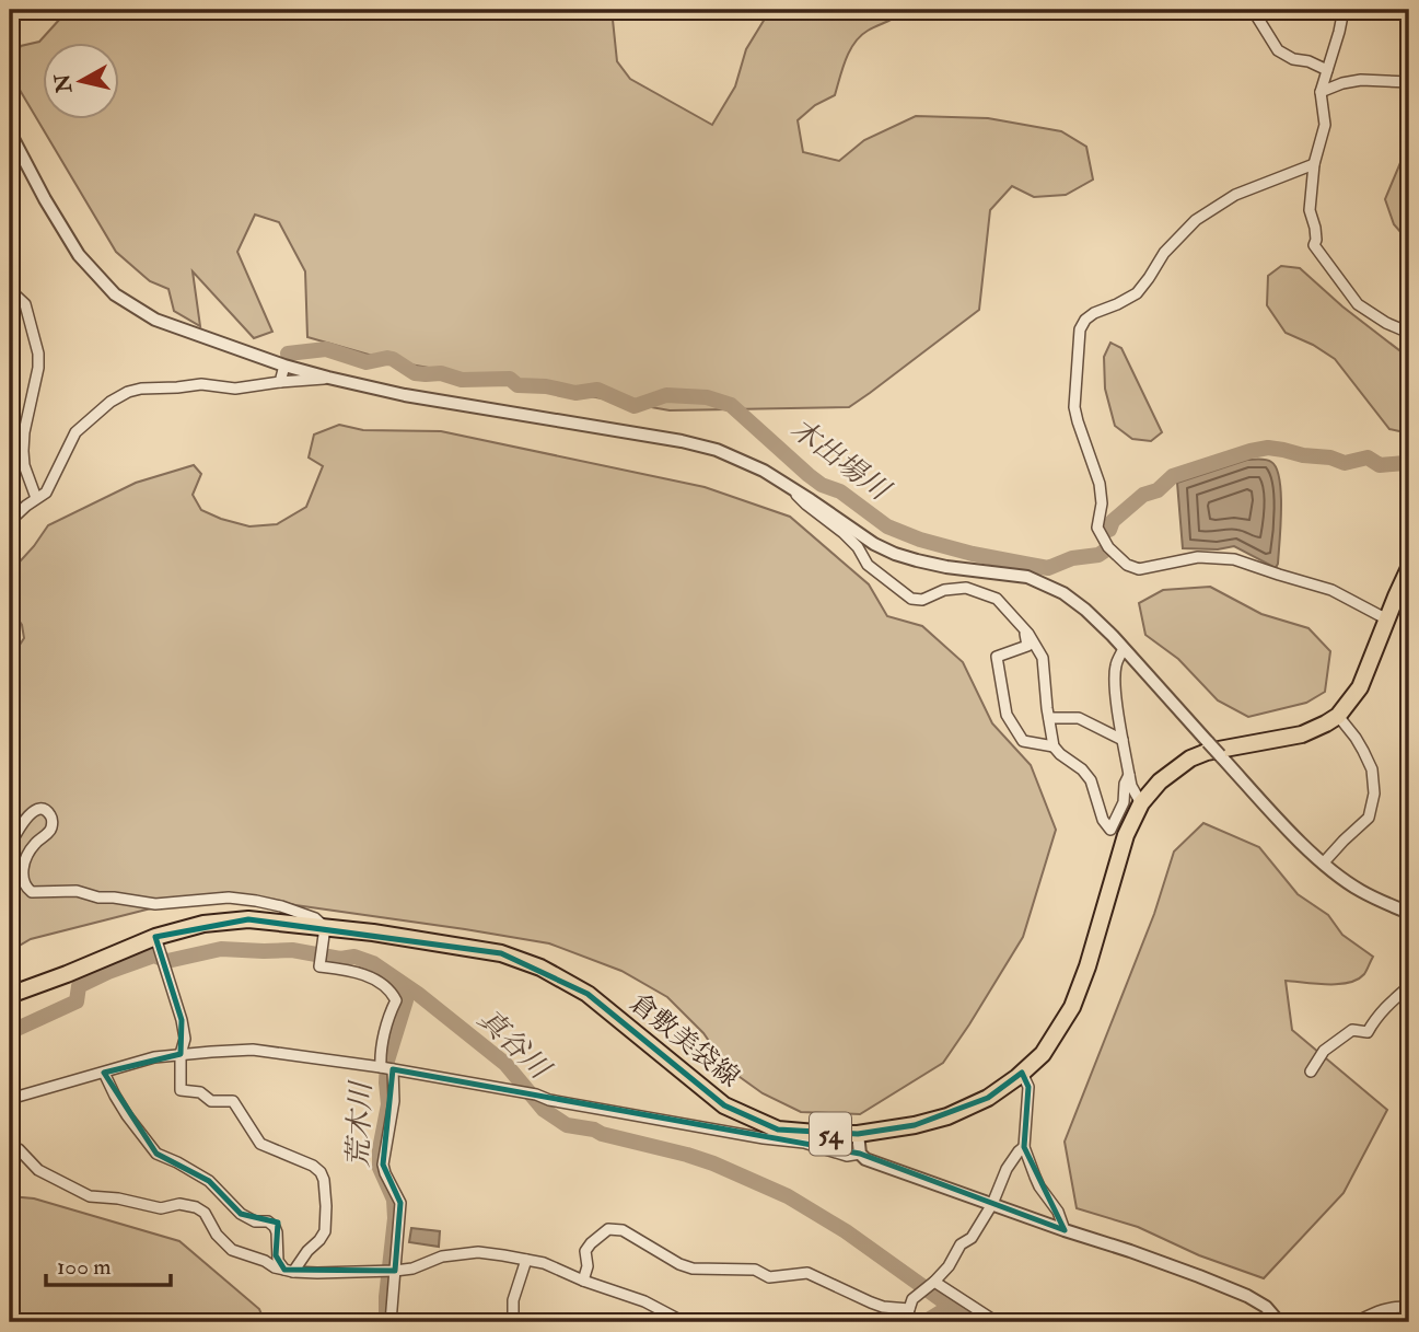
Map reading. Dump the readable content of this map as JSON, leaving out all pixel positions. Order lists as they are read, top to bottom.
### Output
{
  "streets": {
    "main road": ["倉敷美袋線", "54"]
  },
  "water": ["木出場川", "真谷川", "荒木川"],
  "scale_bar": "100 m",
  "north": "left"
}
